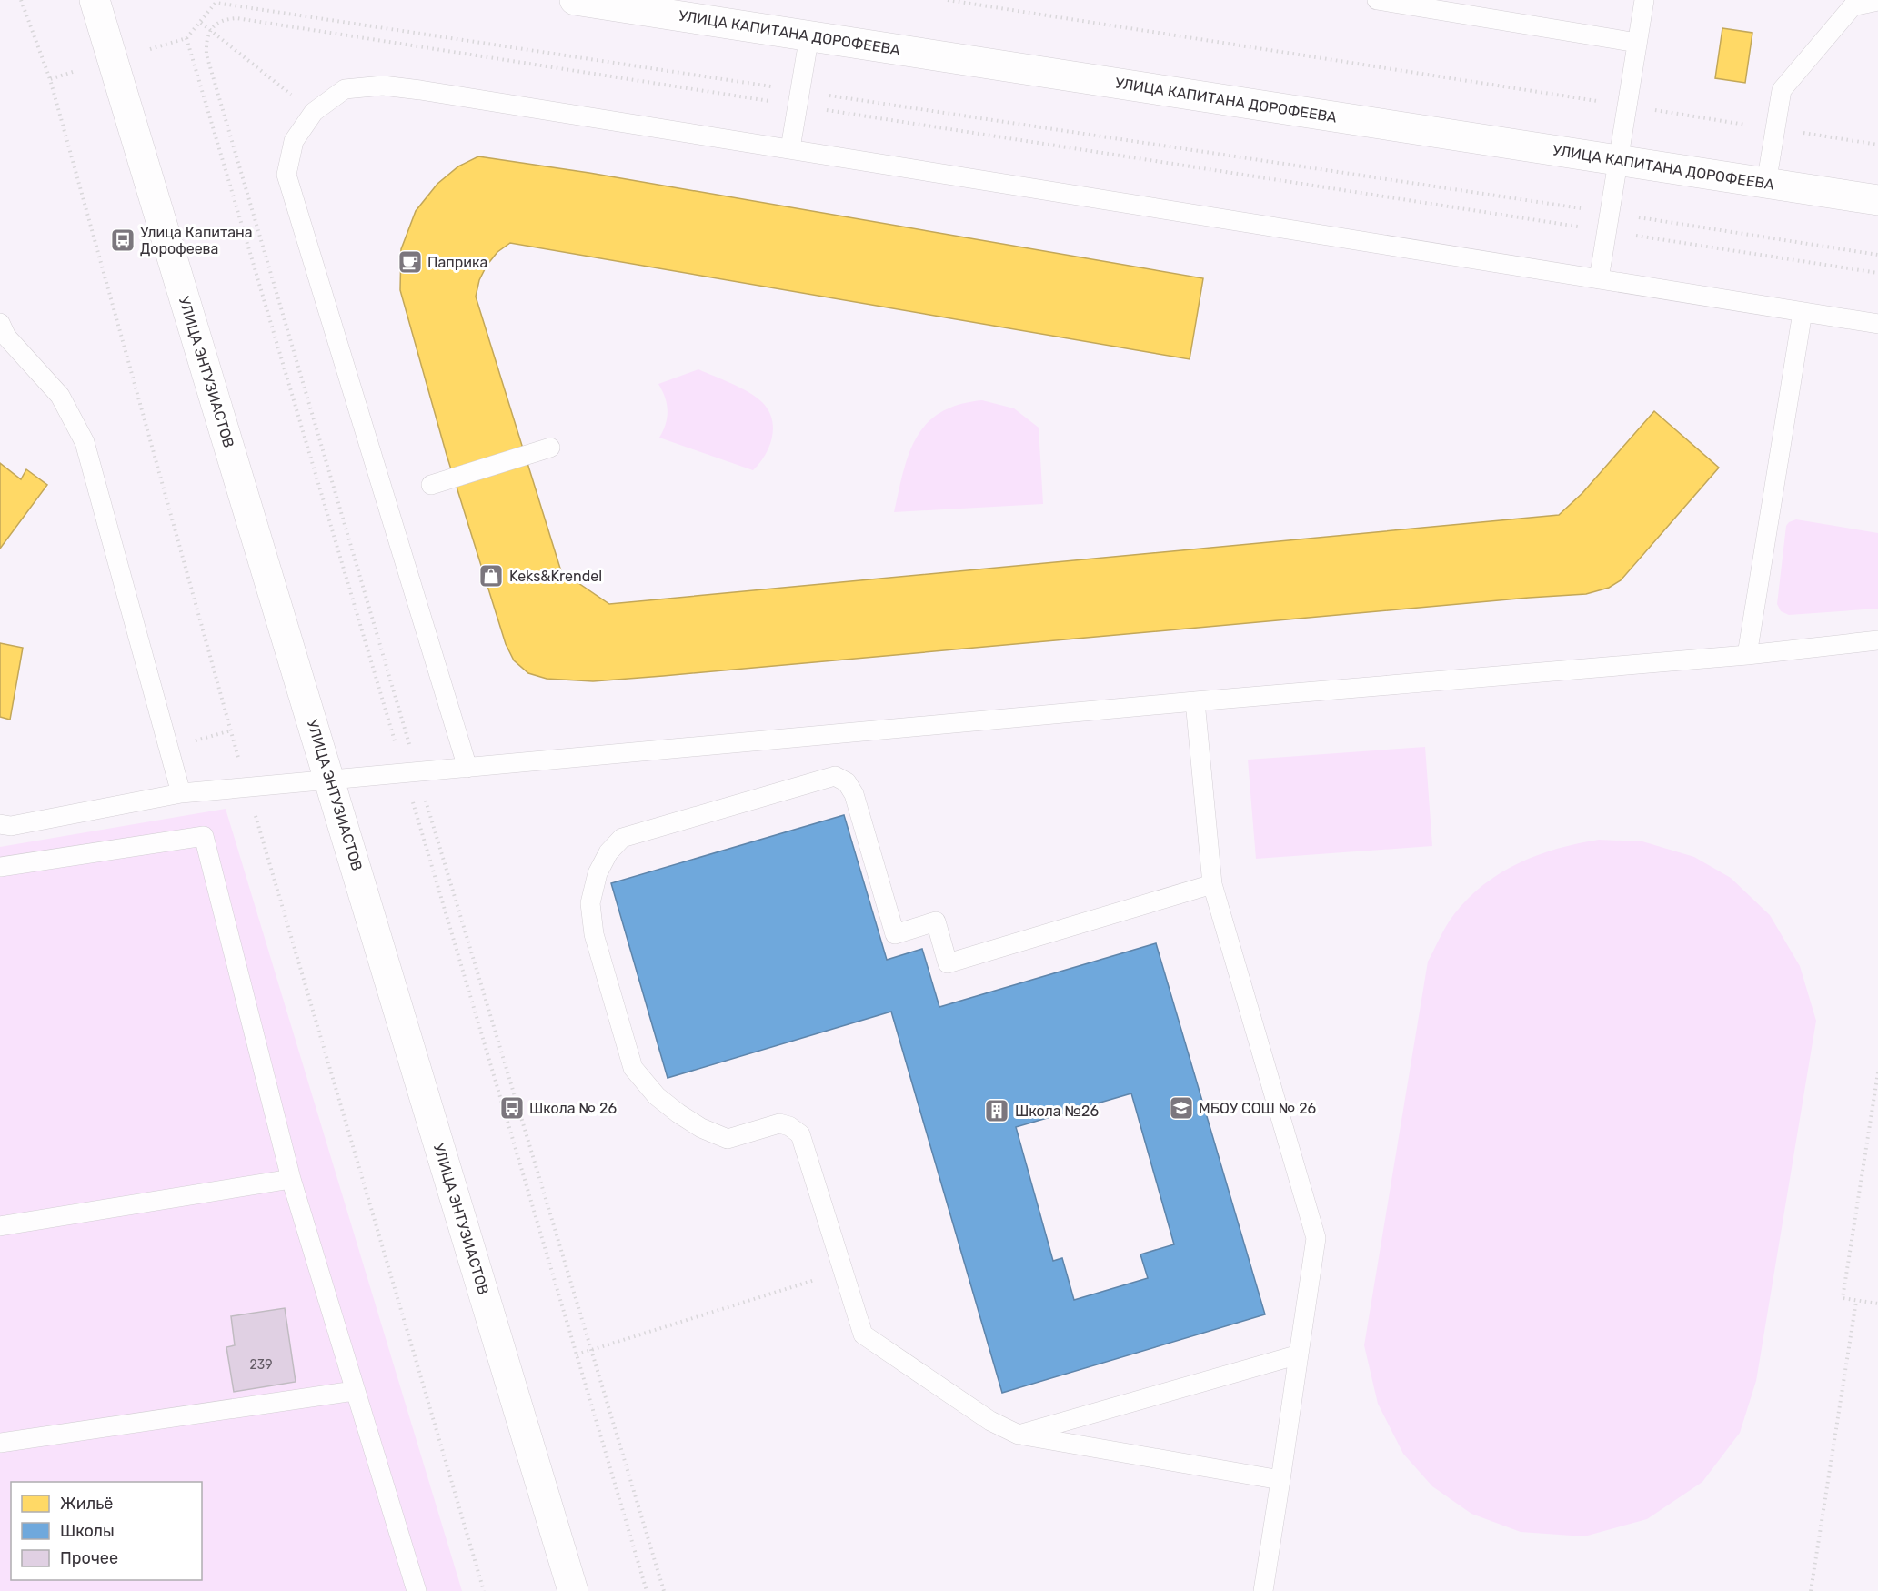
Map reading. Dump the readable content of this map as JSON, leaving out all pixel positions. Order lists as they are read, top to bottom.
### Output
{
  "streets": {
    "street": ["УЛИЦА КАПИТАНА ДОРОФЕЕВА", "УЛИЦА ЭНТУЗИАСТОВ"]
  },
  "places": {
    "bus stop": ["Улица Капитана Дорофеева", "Школа № 26"],
    "cafe": ["Паприка"],
    "shop": ["Keks&Krendel"],
    "school or university": ["МБОУ СОШ № 26"],
    "building": ["Школа №26"]
  },
  "house_numbers": ["239"],
  "legend": ["Жильё", "Школы", "Прочее"]
}
